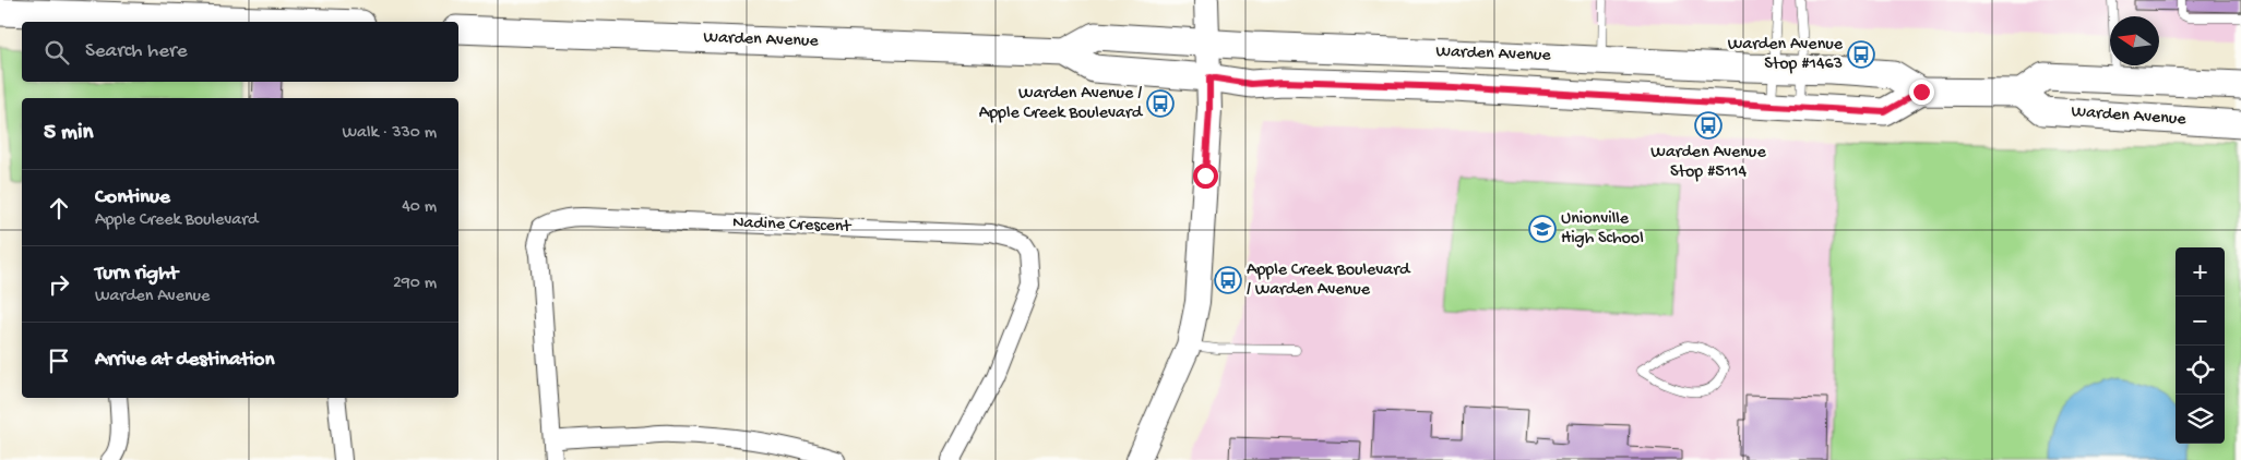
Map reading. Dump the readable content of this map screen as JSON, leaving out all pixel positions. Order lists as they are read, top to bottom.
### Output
{
  "streets": {
    "main road": ["Warden Avenue"],
    "street": ["Nadine Crescent"]
  },
  "places": {
    "bus stop": [
      "Warden Avenue Stop #1463",
      "Warden Avenue / Apple Creek Boulevard",
      "Warden Avenue Stop #5114",
      "Apple Creek Boulevard / Warden Avenue"
    ],
    "school or university": ["Unionville High School"]
  },
  "north": "left",
  "page": {
    "search": "Search here",
    "heading": ["5 min", "Walk · 330 m"],
    "list": [
      ["Continue", "Apple Creek Boulevard", "40 m"],
      ["Turn right", "Warden Avenue", "290 m"],
      "Arrive at destination"
    ],
    "map_buttons": ["+", "−"]
  }
}
